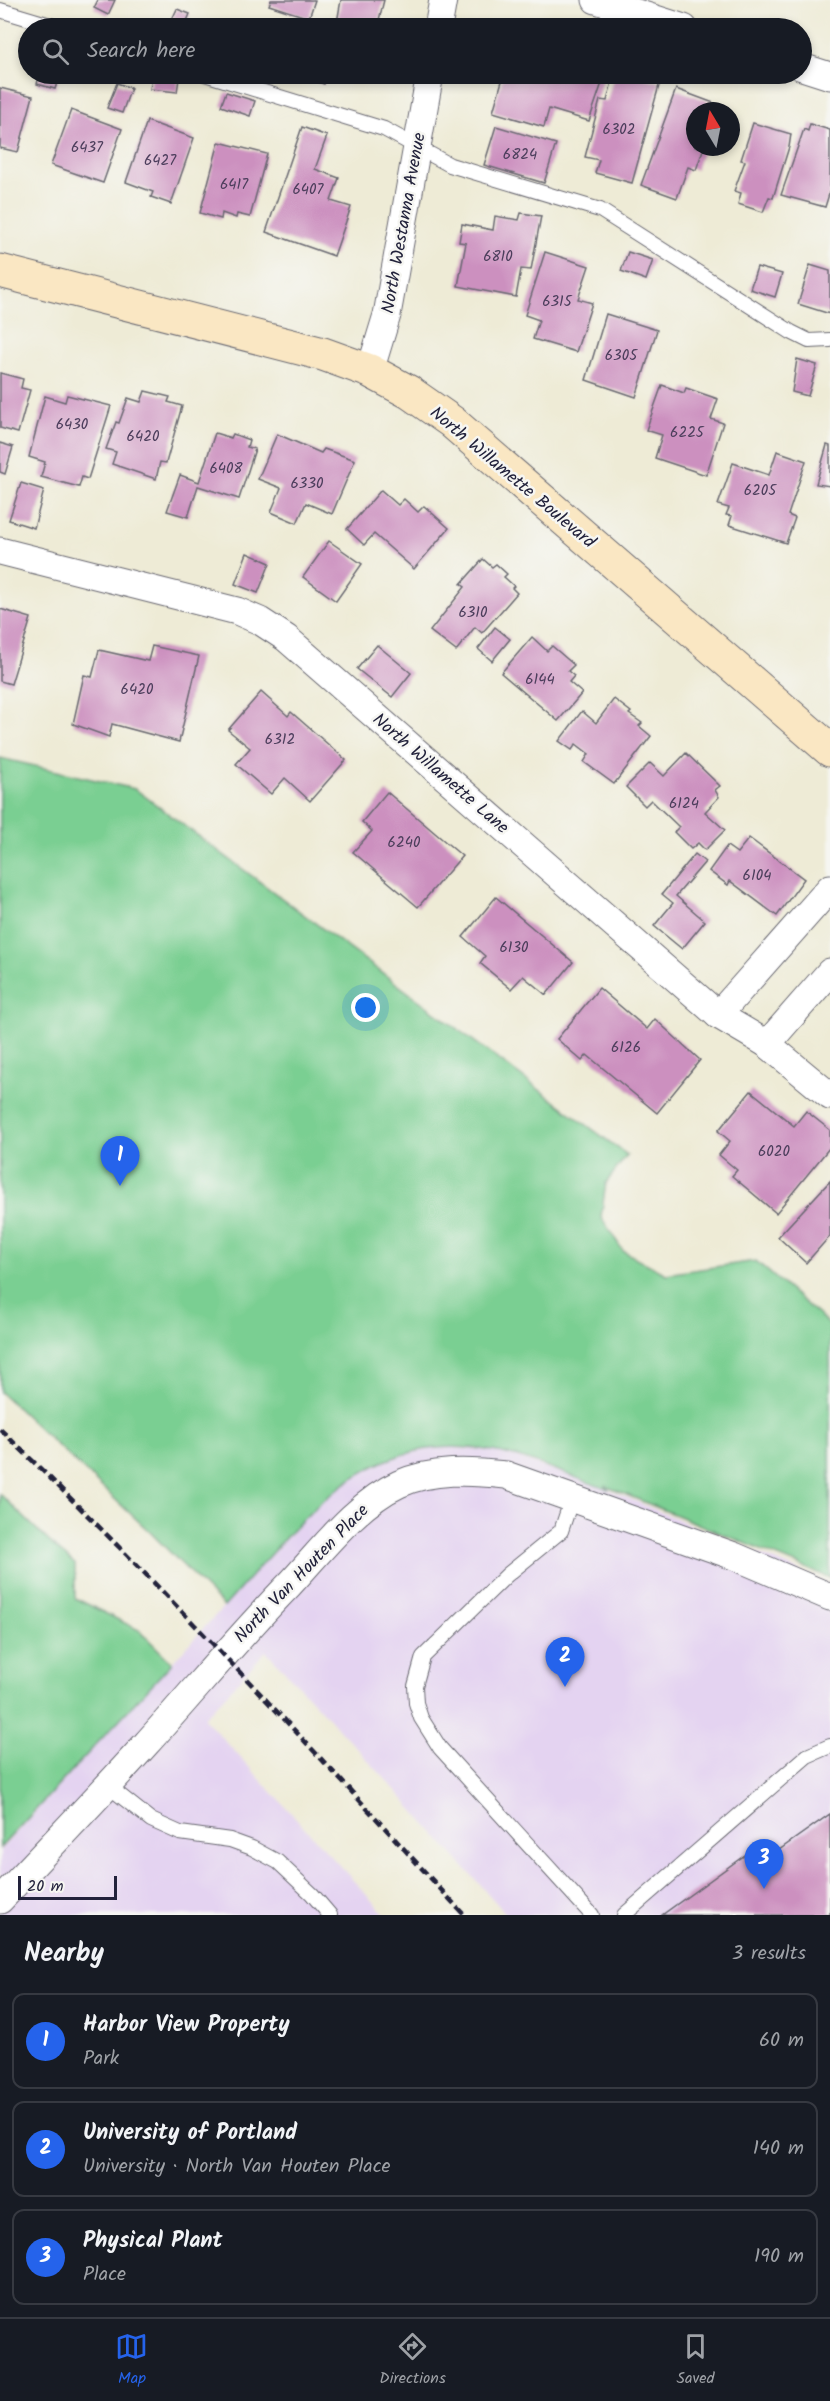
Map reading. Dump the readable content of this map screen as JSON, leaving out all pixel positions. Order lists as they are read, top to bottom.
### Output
{
  "streets": {
    "main road": ["North Willamette Boulevard"],
    "street": ["North Westanna Avenue", "North Willamette Lane", "North Van Houten Place"]
  },
  "crossings": [
    ["North Westanna Avenue", "North Willamette Boulevard"]
  ],
  "house_numbers": [
    "6302",
    "6437",
    "6824",
    "6427",
    "6417",
    "6407",
    "6810",
    "6315",
    "6305",
    "6430",
    "6225",
    "6420",
    "6408",
    "6330",
    "6205",
    "6310",
    "6144",
    "6420",
    "6312",
    "6124",
    "6240",
    "6104",
    "6130",
    "6126",
    "6020"
  ],
  "scale_bar": "20 m",
  "north": "top",
  "page": {
    "search": "Search here",
    "pins": ["1", "2", "3"],
    "scale": "20 m",
    "heading": ["Nearby", "3 results"],
    "list": [
      {
        "mark": "1",
        "name": "Harbor View Property",
        "note": "Park",
        "value": "60 m"
      },
      {
        "mark": "2",
        "name": "University of Portland",
        "note": "University · North Van Houten Place",
        "value": "140 m"
      },
      {
        "mark": "3",
        "name": "Physical Plant",
        "note": "Place",
        "value": "190 m"
      }
    ],
    "nav": ["Map", "Directions", "Saved"]
  }
}
